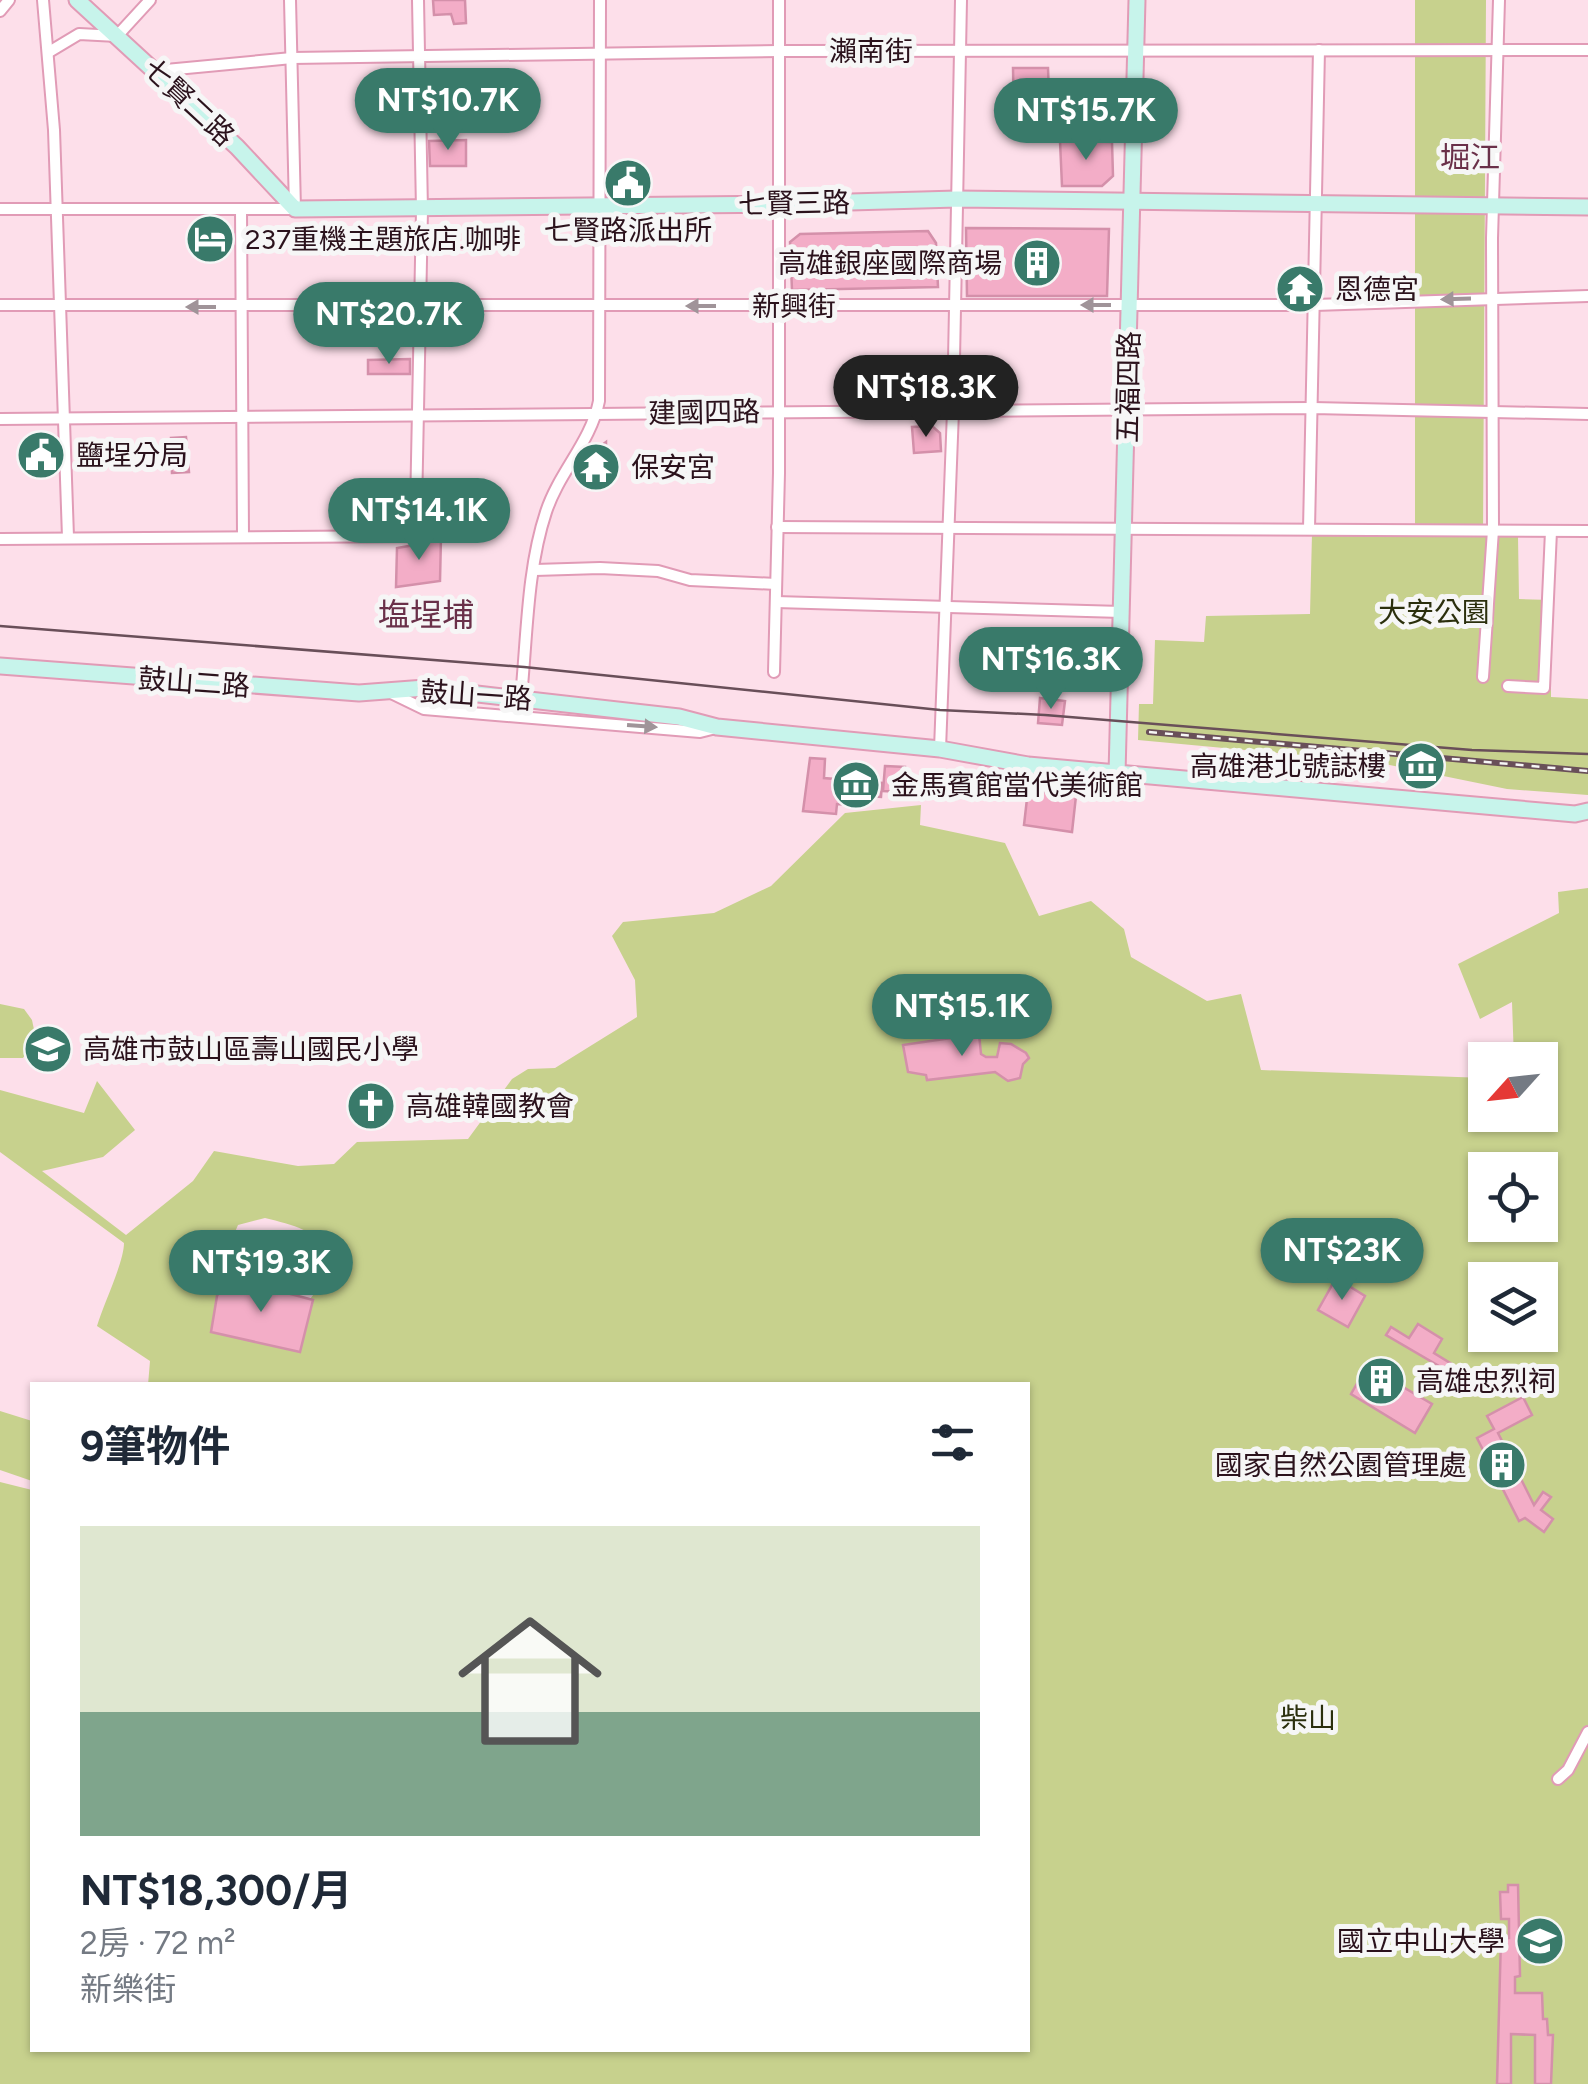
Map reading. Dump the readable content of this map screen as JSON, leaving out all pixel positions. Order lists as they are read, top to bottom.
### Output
{
  "streets": {
    "street": [
      "瀨南街",
      "七賢二路",
      "七賢三路",
      "新興街",
      "五福四路",
      "建國四路",
      "鼓山二路",
      "鼓山一路"
    ]
  },
  "crossings": [
    ["瀨南街", "七賢二路"],
    ["瀨南街", "五福四路"],
    ["七賢二路", "七賢三路"],
    ["七賢三路", "五福四路"],
    ["新興街", "五福四路"],
    ["五福四路", "建國四路"],
    ["五福四路", "鼓山一路"],
    ["鼓山二路", "鼓山一路"]
  ],
  "one_way": ["新興街"],
  "districts": ["堀江", "塩埕埔"],
  "parks": ["大安公園", "柴山"],
  "places": {
    "public building": ["七賢路派出所", "鹽埕分局"],
    "hotel": ["237重機主題旅店.咖啡"],
    "building": ["高雄銀座國際商場", "高雄忠烈祠", "國家自然公園管理處"],
    "temple": ["恩德宮", "保安宮"],
    "museum": ["高雄港北號誌樓", "金馬賓館當代美術館"],
    "school or university": ["高雄市鼓山區壽山國民小學", "國立中山大學"],
    "church": ["高雄韓國教會"]
  },
  "north": "bottom left",
  "page": {
    "price": [
      "NT$10.7K",
      "NT$15.7K",
      "NT$20.7K",
      "NT$18.3K",
      "NT$14.1K",
      "NT$16.3K",
      "NT$15.1K",
      "NT$23K",
      "NT$19.3K"
    ],
    "heading": "9筆物件",
    "list": [
      {
        "name": "NT$18,300/月",
        "note": "2房 · 72 m² · 新樂街"
      }
    ]
  }
}
